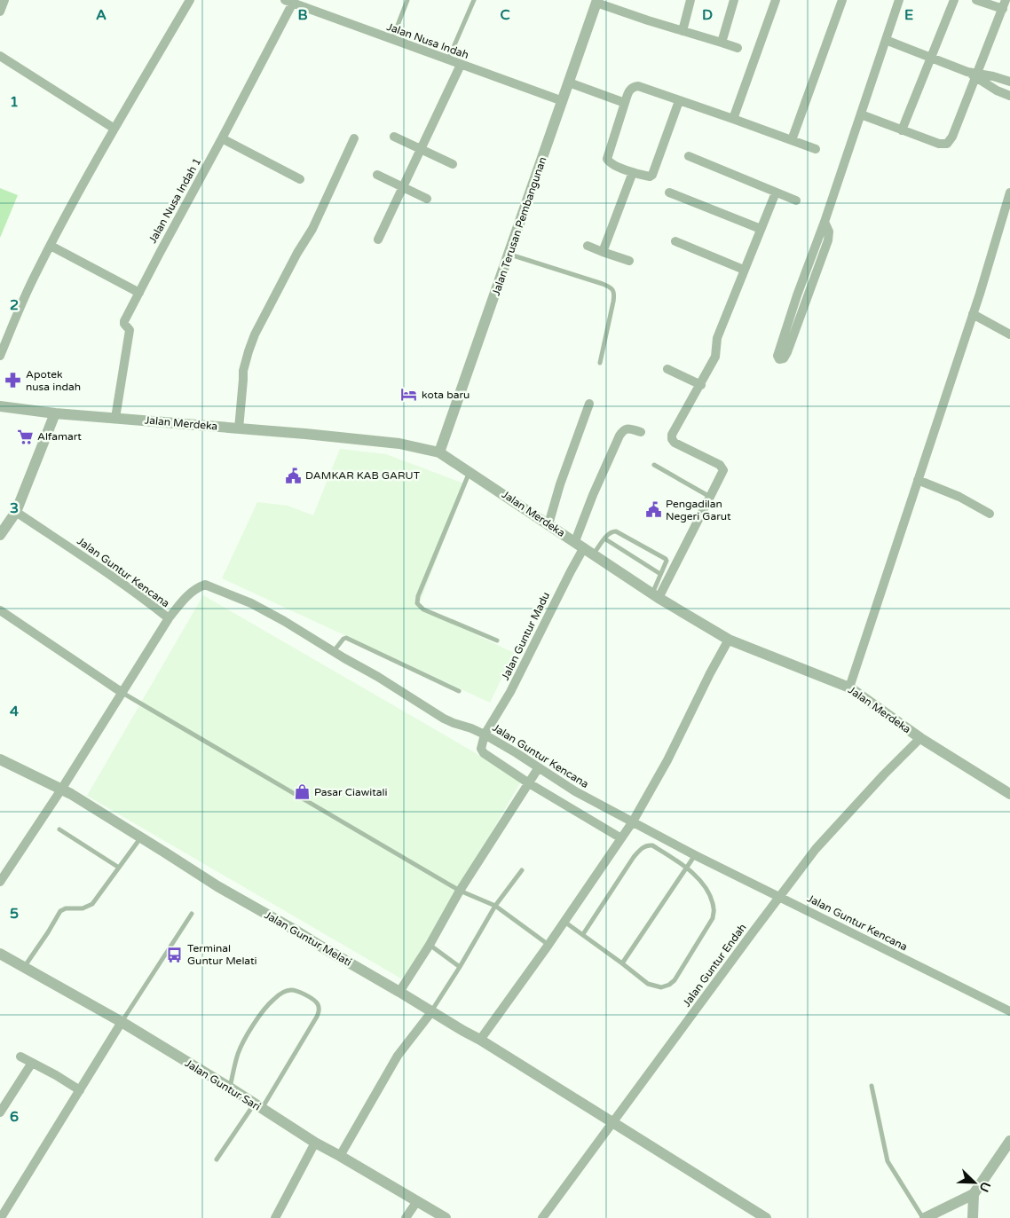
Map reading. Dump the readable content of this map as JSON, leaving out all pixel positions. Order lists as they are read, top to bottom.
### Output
{
  "streets": {
    "street": [
      "Jalan Nusa Indah",
      "Jalan Nusa Indah 1",
      "Jalan Terusan Pembangunan",
      "Jalan Merdeka",
      "Jalan Guntur Kencana",
      "Jalan Guntur Madu",
      "Jalan Guntur Melati",
      "Jalan Guntur Endah",
      "Jalan Guntur Sari"
    ]
  },
  "crossings": [
    ["Jalan Nusa Indah", "Jalan Nusa Indah 1"],
    ["Jalan Nusa Indah", "Jalan Terusan Pembangunan"],
    ["Jalan Nusa Indah 1", "Jalan Merdeka"],
    ["Jalan Terusan Pembangunan", "Jalan Merdeka"],
    ["Jalan Merdeka", "Jalan Guntur Madu"],
    ["Jalan Merdeka", "Jalan Guntur Endah"],
    ["Jalan Guntur Kencana", "Jalan Guntur Madu"],
    ["Jalan Guntur Kencana", "Jalan Guntur Endah"],
    ["Jalan Guntur Melati", "Jalan Guntur Endah"]
  ],
  "places": {
    "pharmacy": ["Apotek nusa indah"],
    "hotel": ["kota baru"],
    "supermarket": ["Alfamart"],
    "public building": ["DAMKAR KAB GARUT", "Pengadilan Negeri Garut"],
    "shop": ["Pasar Ciawitali"],
    "bus stop": ["Terminal Guntur Melati"]
  },
  "north": "bottom right",
  "grid": {
    "columns": [
      "A",
      "B",
      "C",
      "D",
      "E"
    ],
    "rows": [
      "1",
      "2",
      "3",
      "4",
      "5",
      "6"
    ]
  }
}
